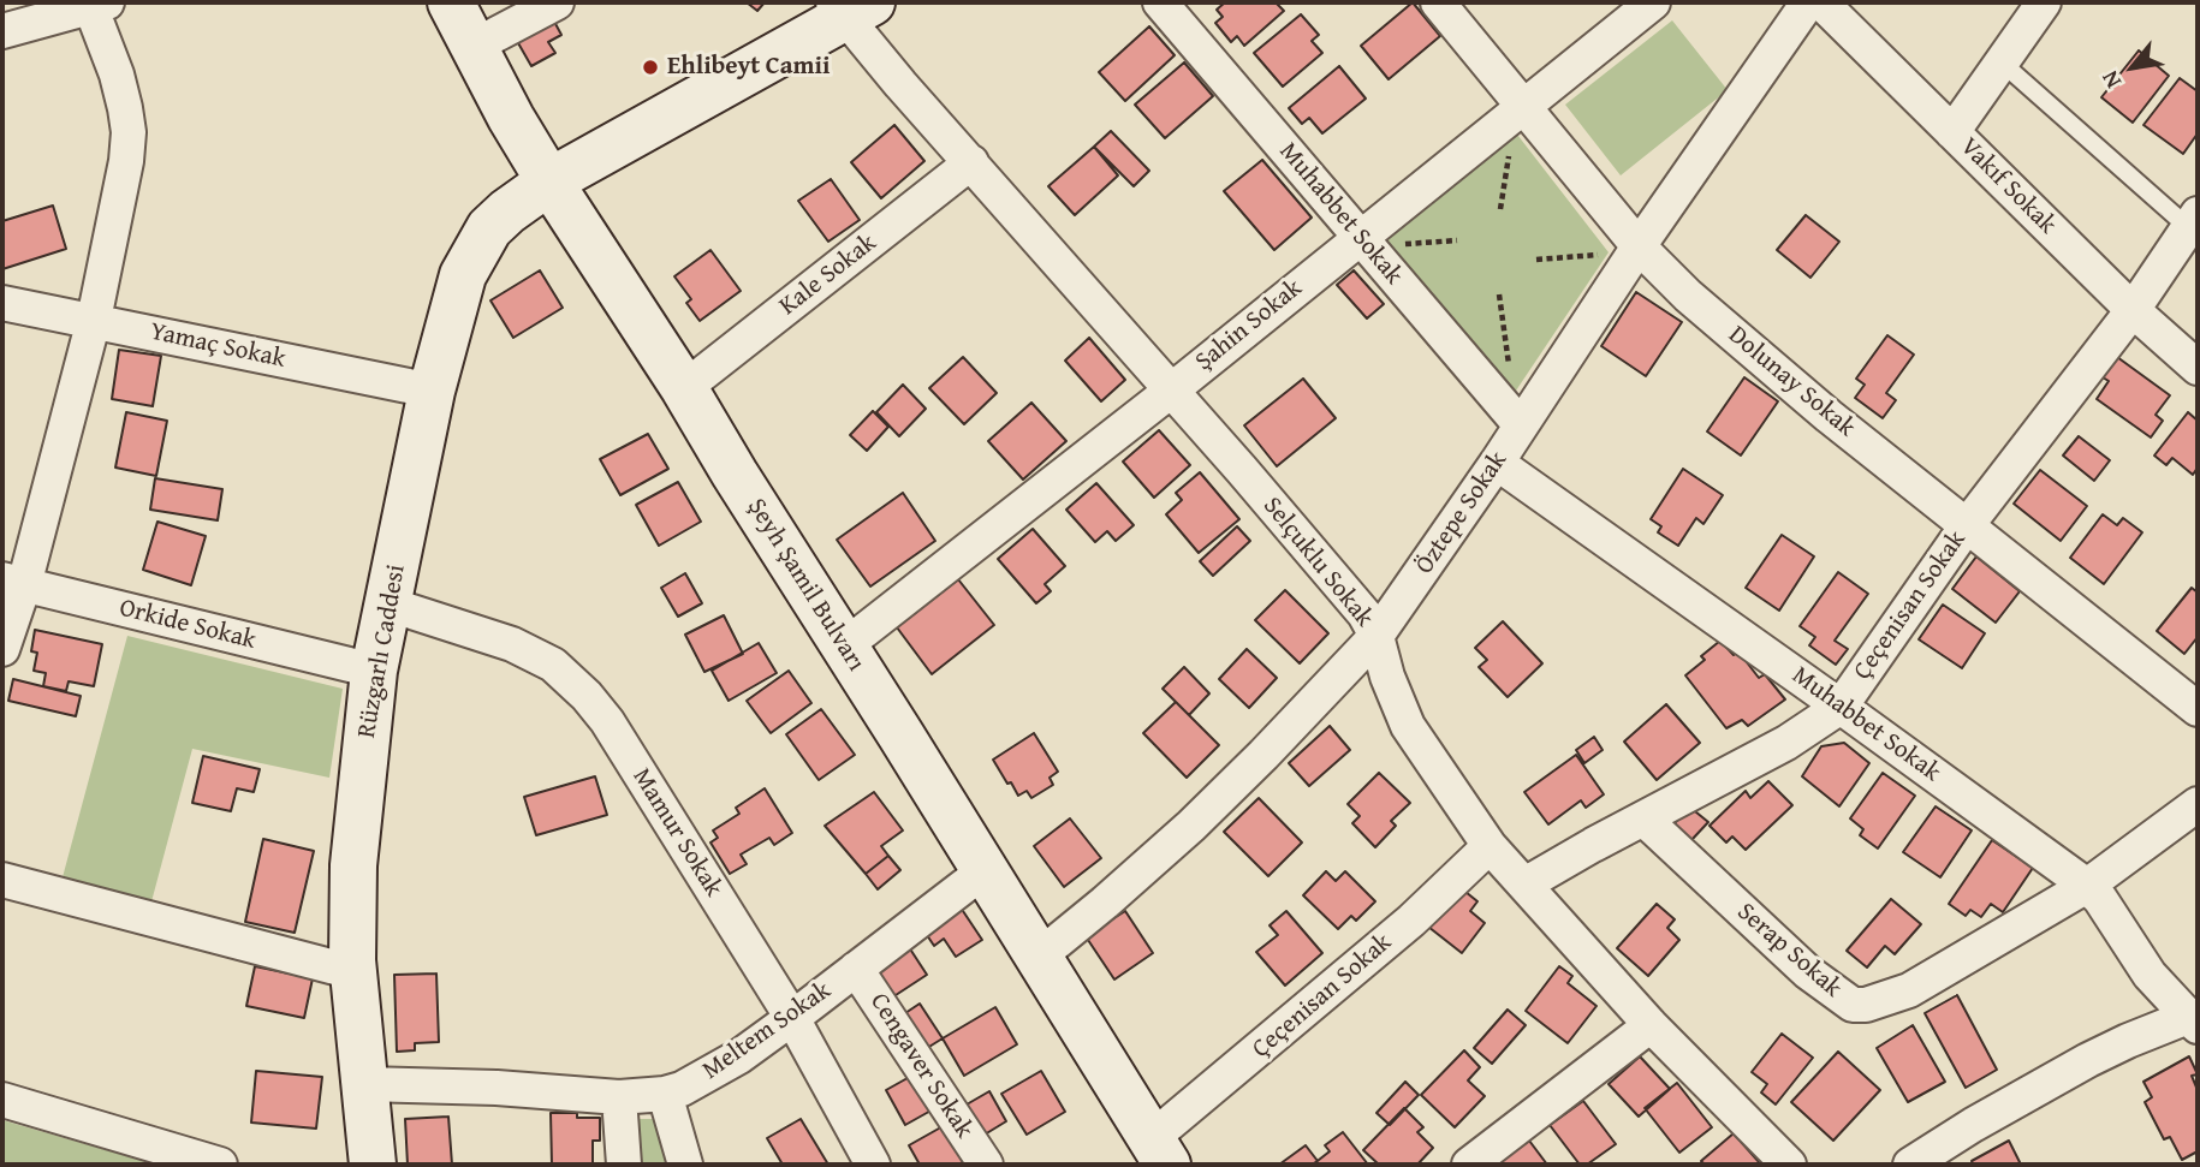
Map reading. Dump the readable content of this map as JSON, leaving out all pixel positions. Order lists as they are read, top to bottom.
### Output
{
  "streets": {
    "street": [
      "Vakıf Sokak",
      "Muhabbet Sokak",
      "Kale Sokak",
      "Şahin Sokak",
      "Yamaç Sokak",
      "Dolunay Sokak",
      "Öztepe Sokak",
      "Selçuklu Sokak",
      "Şeyh Şamil Bulvarı",
      "Çeçenisan Sokak",
      "Orkide Sokak",
      "Rüzgarlı Caddesi",
      "Mamur Sokak",
      "Serap Sokak",
      "Meltem Sokak",
      "Cengaver Sokak"
    ]
  },
  "crossings": [
    ["Vakıf Sokak", "Çeçenisan Sokak"],
    ["Muhabbet Sokak", "Şahin Sokak"],
    ["Muhabbet Sokak", "Öztepe Sokak"],
    ["Muhabbet Sokak", "Çeçenisan Sokak"],
    ["Muhabbet Sokak", "Serap Sokak"],
    ["Kale Sokak", "Selçuklu Sokak"],
    ["Kale Sokak", "Şeyh Şamil Bulvarı"],
    ["Şahin Sokak", "Dolunay Sokak"],
    ["Şahin Sokak", "Selçuklu Sokak"],
    ["Şahin Sokak", "Şeyh Şamil Bulvarı"],
    ["Yamaç Sokak", "Rüzgarlı Caddesi"],
    ["Dolunay Sokak", "Öztepe Sokak"],
    ["Dolunay Sokak", "Çeçenisan Sokak"],
    ["Öztepe Sokak", "Selçuklu Sokak"],
    ["Öztepe Sokak", "Şeyh Şamil Bulvarı"],
    ["Selçuklu Sokak", "Çeçenisan Sokak"],
    ["Selçuklu Sokak", "Rüzgarlı Caddesi"],
    ["Şeyh Şamil Bulvarı", "Çeçenisan Sokak"],
    ["Şeyh Şamil Bulvarı", "Rüzgarlı Caddesi"],
    ["Şeyh Şamil Bulvarı", "Meltem Sokak"],
    ["Çeçenisan Sokak", "Serap Sokak"],
    ["Orkide Sokak", "Rüzgarlı Caddesi"],
    ["Rüzgarlı Caddesi", "Mamur Sokak"],
    ["Rüzgarlı Caddesi", "Meltem Sokak"],
    ["Mamur Sokak", "Meltem Sokak"],
    ["Meltem Sokak", "Cengaver Sokak"]
  ],
  "places": ["Ehlibeyt Camii"],
  "north": "bottom left"
}
